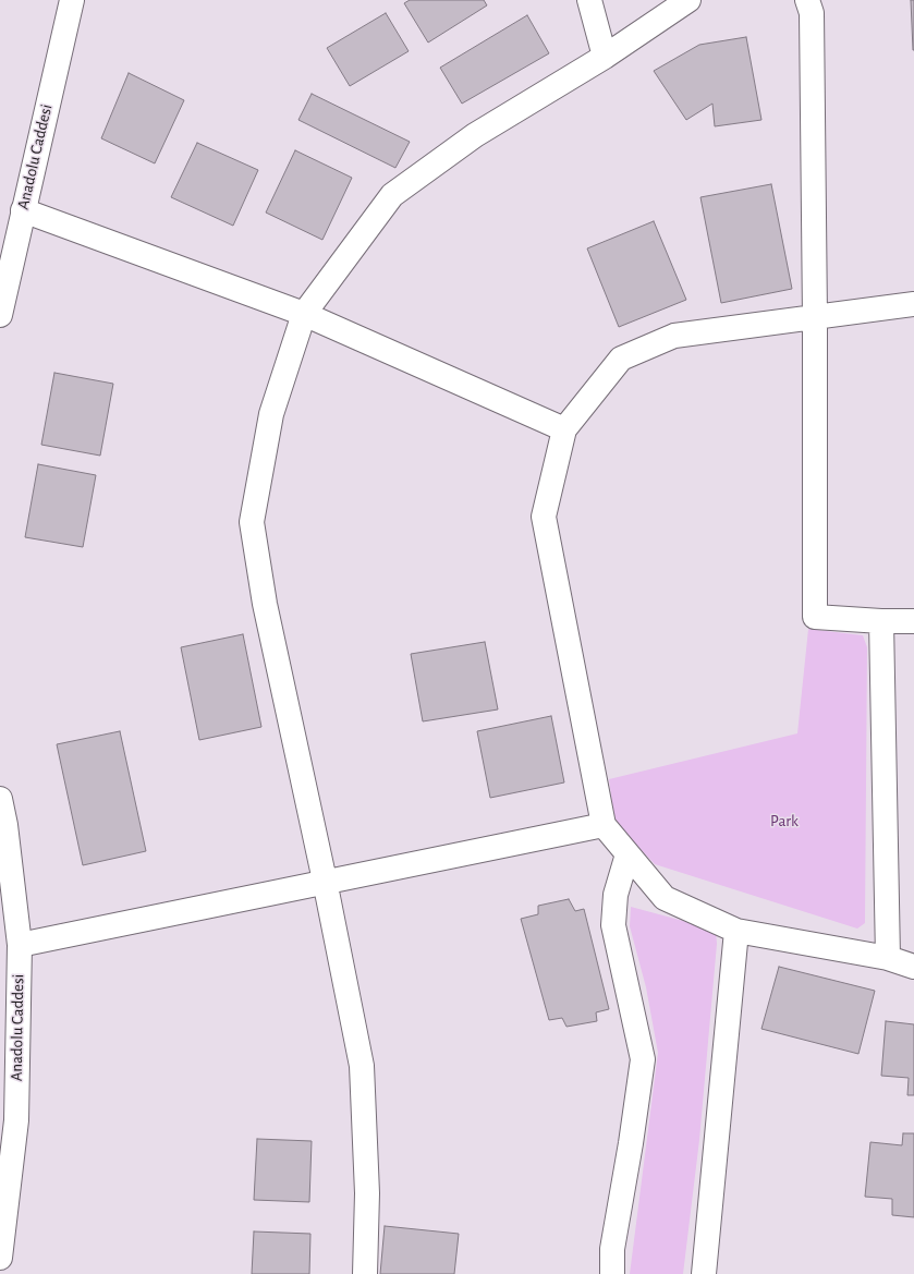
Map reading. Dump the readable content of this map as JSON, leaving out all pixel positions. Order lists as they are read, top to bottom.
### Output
{
  "streets": {
    "street": ["Anadolu Caddesi"]
  },
  "parks": ["Park"]
}
